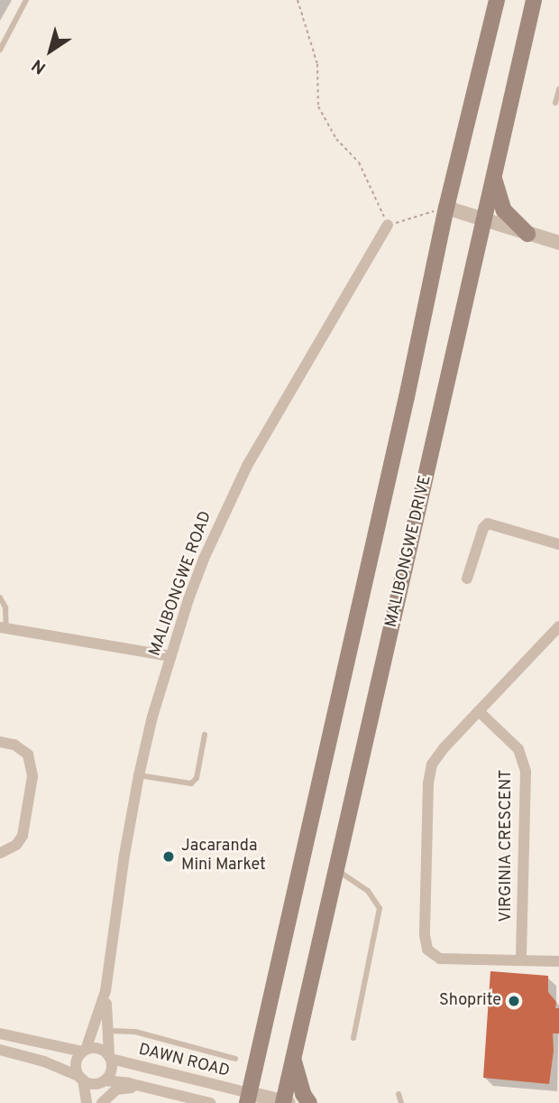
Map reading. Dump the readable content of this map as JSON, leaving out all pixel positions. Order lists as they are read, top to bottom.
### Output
{
  "streets": {
    "main road": ["MALIBONGWE DRIVE"],
    "street": ["MALIBONGWE ROAD", "VIRGINIA CRESCENT", "DAWN ROAD"]
  },
  "crossings": [
    ["MALIBONGWE ROAD", "DAWN ROAD"]
  ],
  "places": ["Jacaranda Mini Market", "Shoprite"],
  "north": "bottom left"
}
